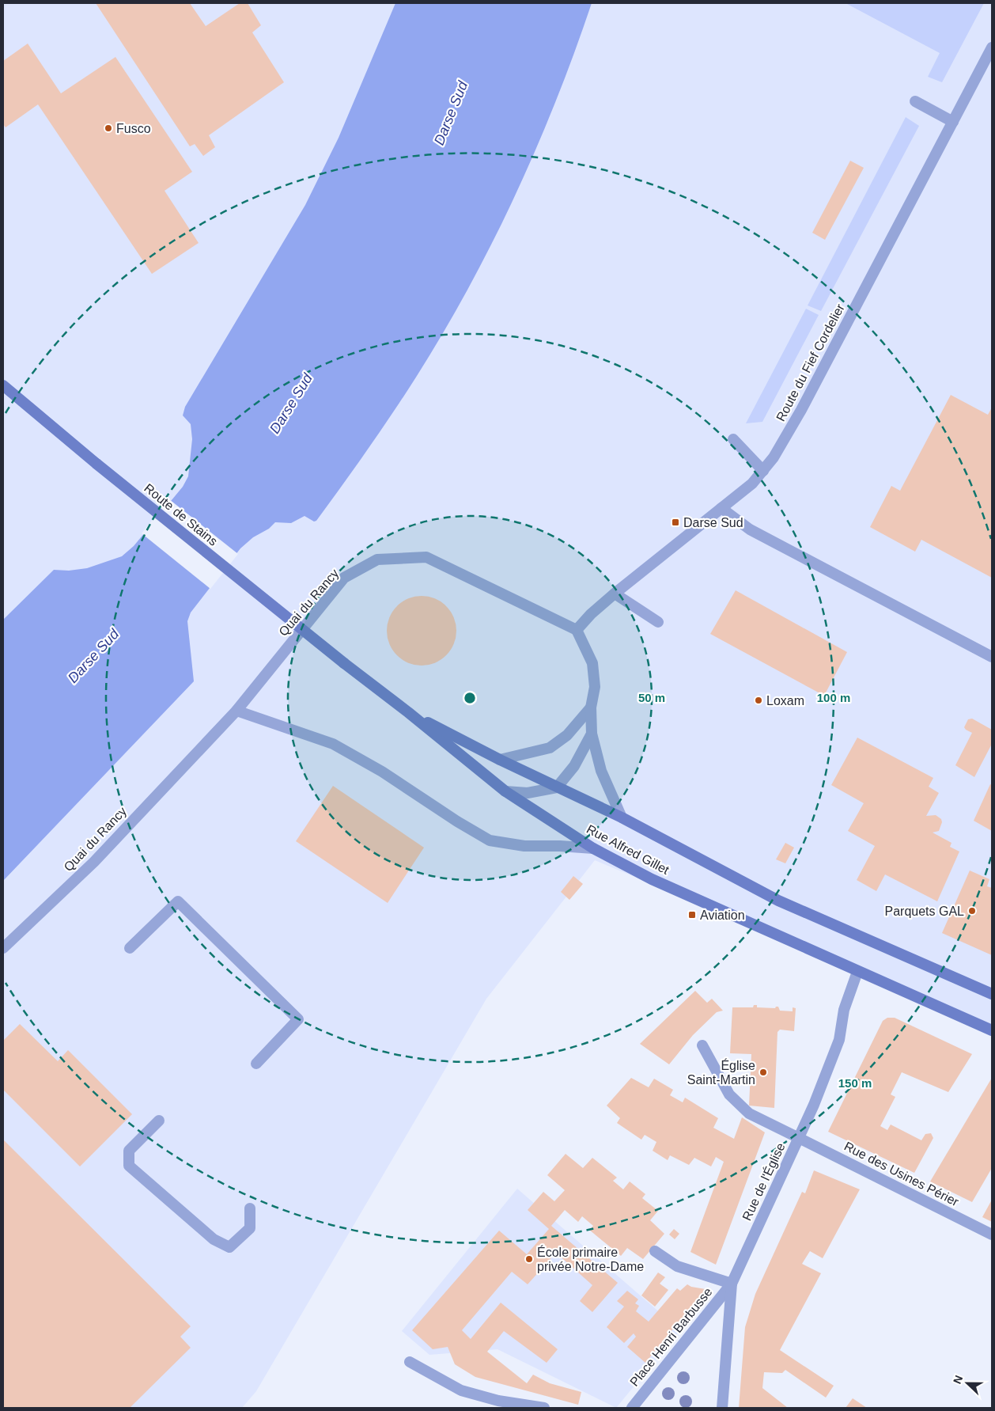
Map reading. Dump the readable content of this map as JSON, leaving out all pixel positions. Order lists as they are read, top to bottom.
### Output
{
  "streets": {
    "main road": ["Route de Stains", "Rue Alfred Gillet"],
    "street": [
      "Route du Fief Cordelier",
      "Quai du Rancy",
      "Rue des Usines Périer",
      "Rue de l'Église",
      "Place Henri Barbusse"
    ]
  },
  "crossings": [
    ["Route du Fief Cordelier", "Quai du Rancy"],
    ["Route de Stains", "Rue Alfred Gillet"],
    ["Rue Alfred Gillet", "Rue de l'Église"],
    ["Rue des Usines Périer", "Rue de l'Église"],
    ["Rue de l'Église", "Place Henri Barbusse"]
  ],
  "water": ["Darse Sud"],
  "places": {
    "other": [
      "Fusco",
      "Loxam",
      "Parquets GAL",
      "Église Saint-Martin",
      "École primaire privée Notre-Dame"
    ],
    "transit": ["Darse Sud", "Aviation"]
  },
  "north": "left",
  "rings": ["50 m", "100 m", "150 m"]
}
